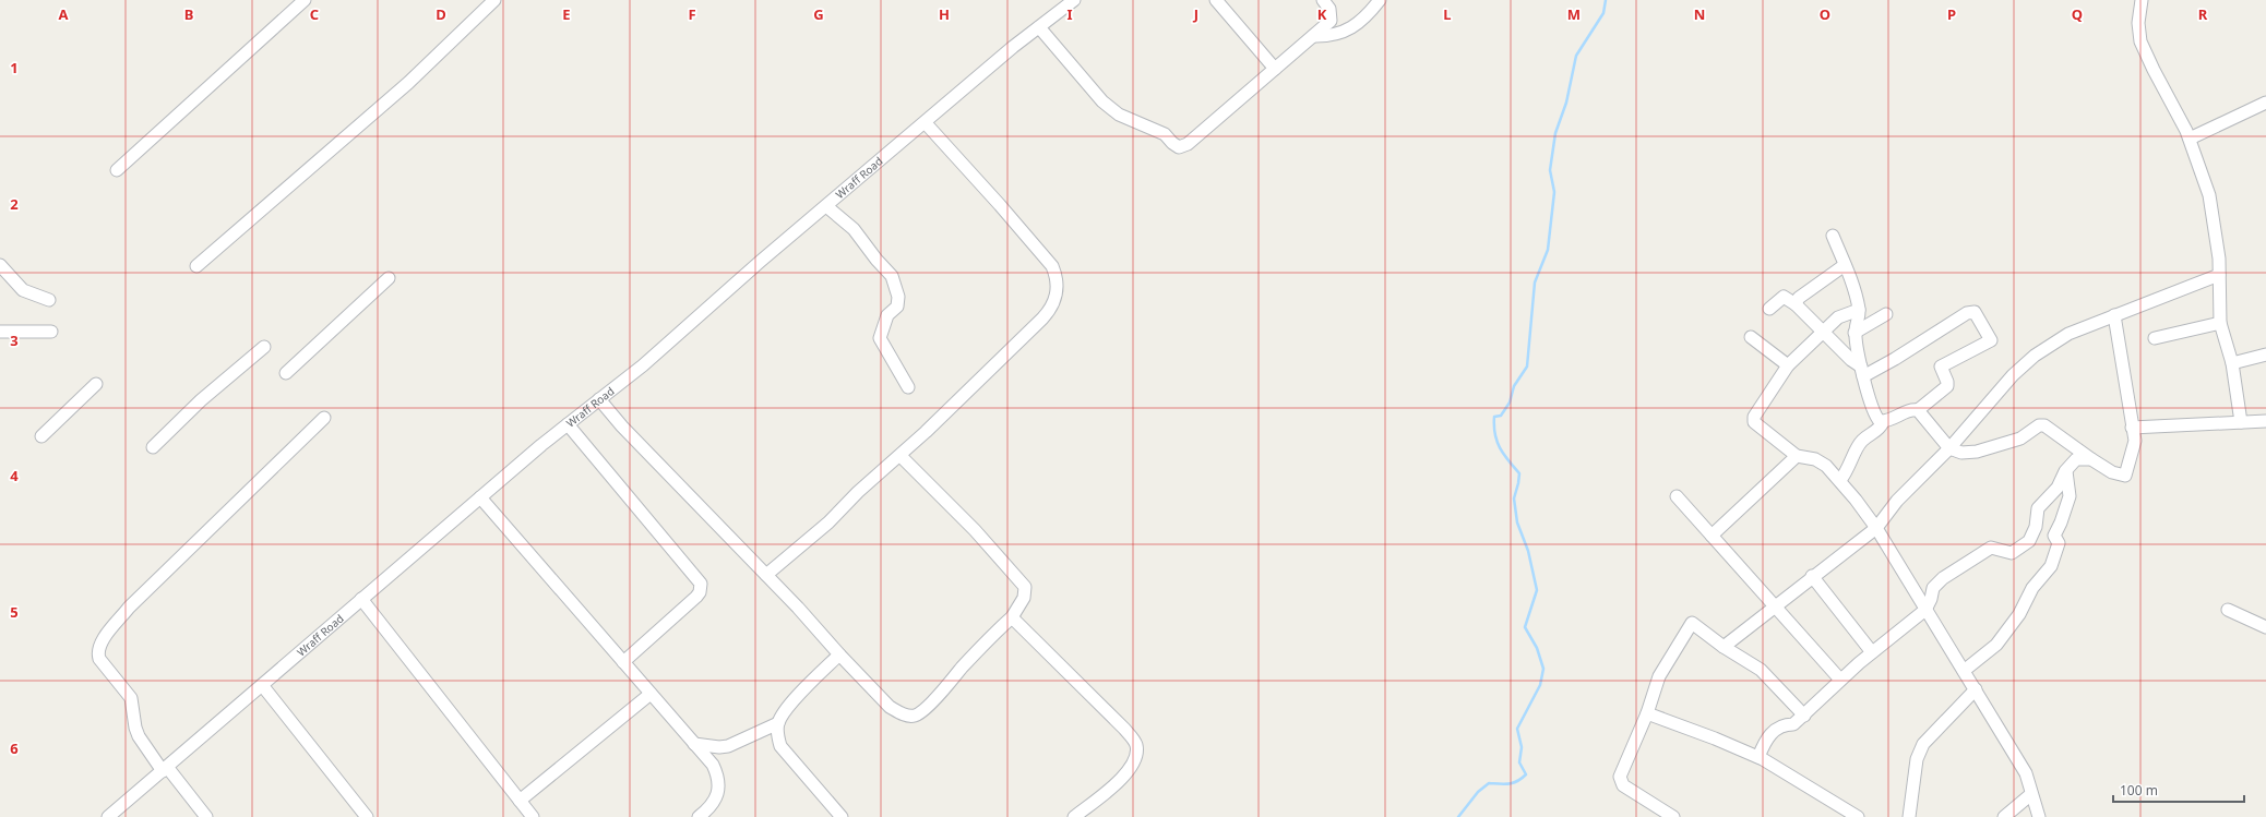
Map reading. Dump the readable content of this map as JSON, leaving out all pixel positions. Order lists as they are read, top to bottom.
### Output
{
  "streets": {
    "street": ["Wraff Road"]
  },
  "scale_bar": "100 m",
  "grid": {
    "columns": [
      "A",
      "B",
      "C",
      "D",
      "E",
      "F",
      "G",
      "H",
      "I",
      "J",
      "K",
      "L",
      "M",
      "N",
      "O",
      "P",
      "Q",
      "R"
    ],
    "rows": [
      "1",
      "2",
      "3",
      "4",
      "5",
      "6"
    ]
  }
}
